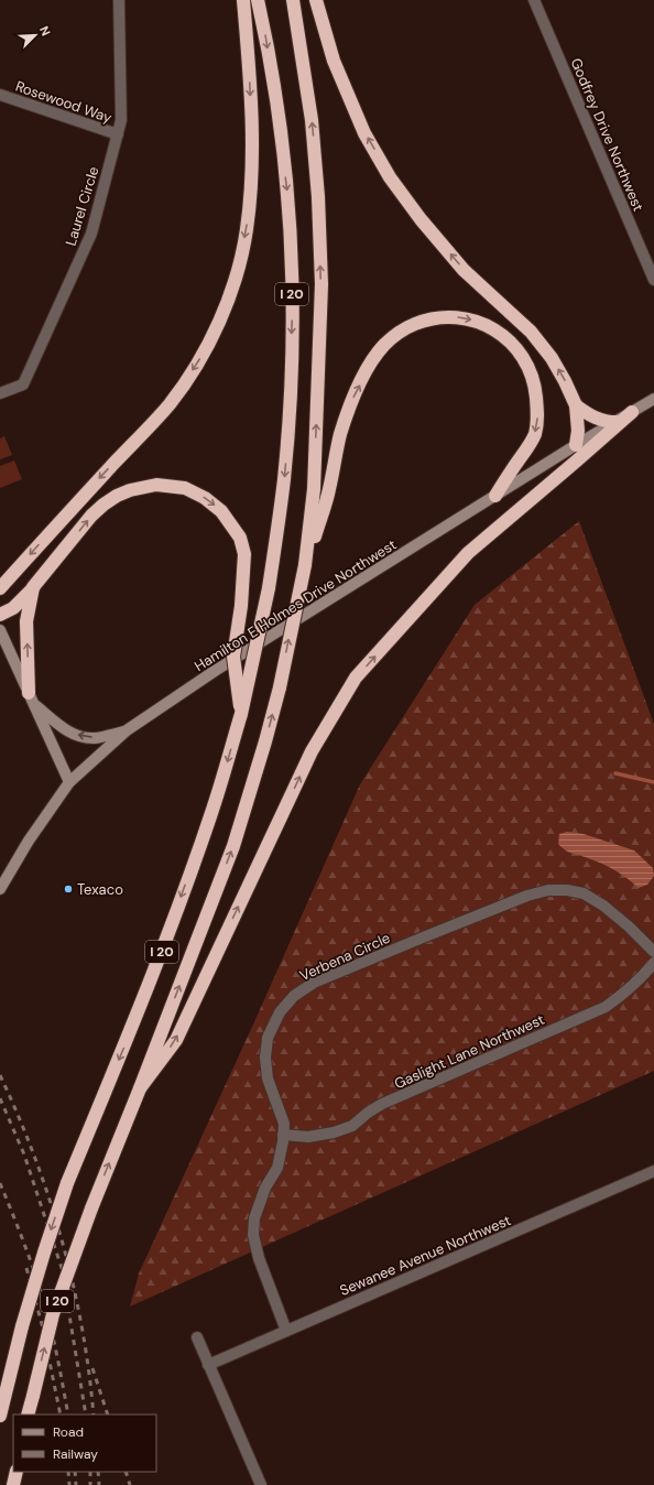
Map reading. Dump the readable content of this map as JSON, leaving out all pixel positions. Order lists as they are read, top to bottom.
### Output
{
  "streets": {
    "highway": ["I 20"],
    "main road": ["Hamilton E Holmes Drive Northwest"],
    "street": [
      "Rosewood Way",
      "Godfrey Drive Northwest",
      "Laurel Circle",
      "Verbena Circle",
      "Gaslight Lane Northwest",
      "Sewanee Avenue Northwest"
    ]
  },
  "crossings": [
    ["Rosewood Way", "Laurel Circle"],
    ["Verbena Circle", "Gaslight Lane Northwest"],
    ["Verbena Circle", "Sewanee Avenue Northwest"]
  ],
  "places": ["Texaco"],
  "legend": ["Road", "Railway"],
  "north": "top right"
}
